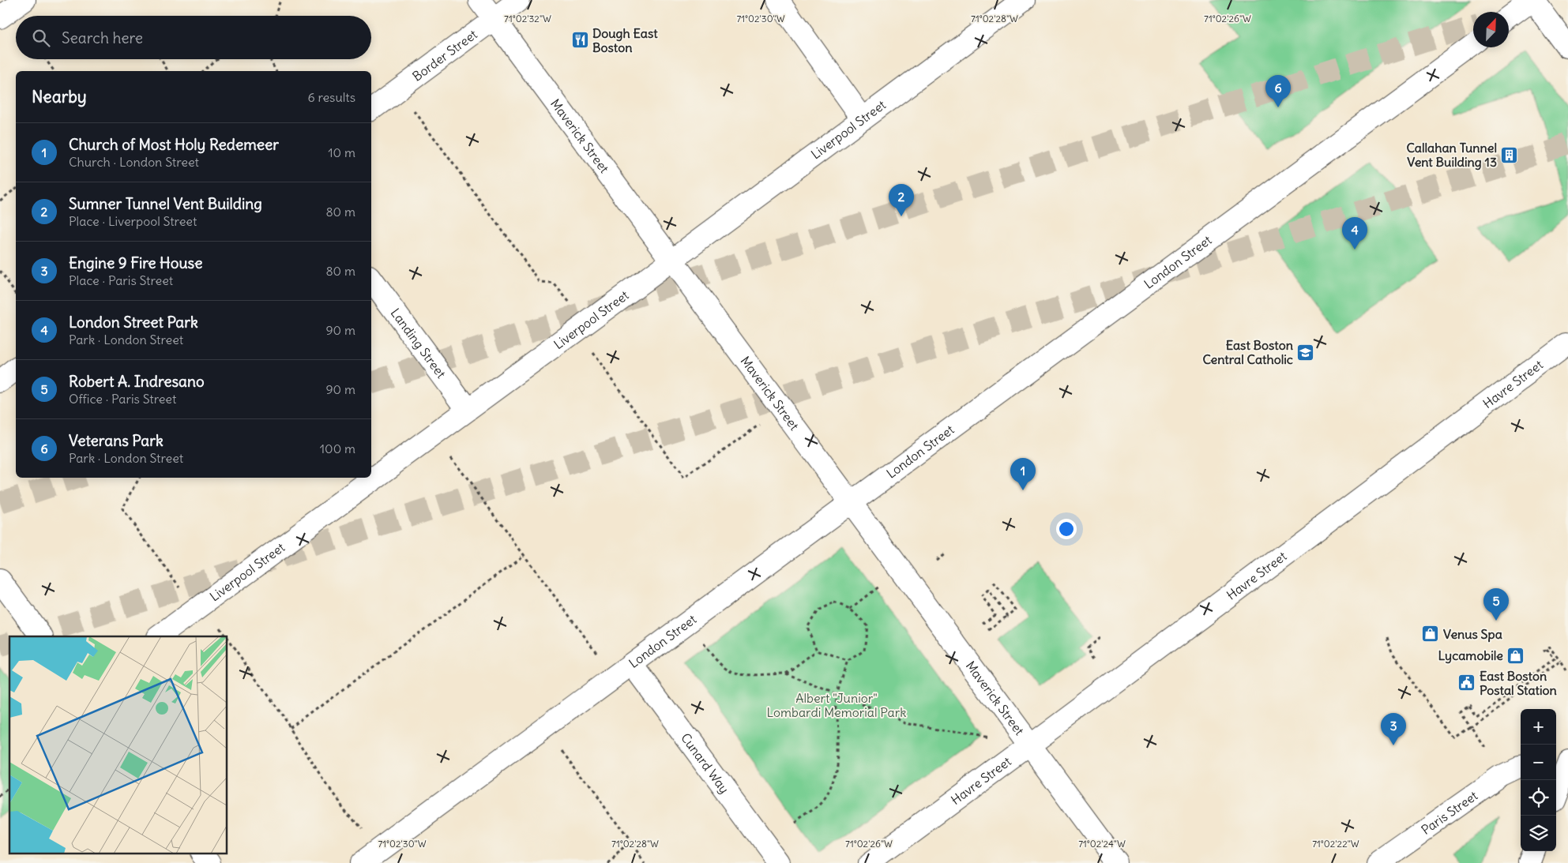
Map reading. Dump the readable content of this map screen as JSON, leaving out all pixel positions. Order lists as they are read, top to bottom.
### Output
{
  "streets": {
    "street": [
      "Border Street",
      "Liverpool Street",
      "Maverick Street",
      "London Street",
      "Landing Street",
      "Havre Street",
      "Cunard Way",
      "Paris Street"
    ]
  },
  "crossings": [
    ["Border Street", "Maverick Street"],
    ["Liverpool Street", "Maverick Street"],
    ["Liverpool Street", "Landing Street"],
    ["Maverick Street", "London Street"],
    ["Maverick Street", "Havre Street"],
    ["London Street", "Cunard Way"]
  ],
  "parks": ["Albert \"Junior\" Lombardi Memorial Park"],
  "places": {
    "restaurant": ["Dough East Boston"],
    "building": ["Callahan Tunnel Vent Building 13"],
    "school or university": ["East Boston Central Catholic"],
    "shop": ["Venus Spa", "Lycamobile"],
    "public building": ["East Boston Postal Station"]
  },
  "north": "top right",
  "page": {
    "search": "Search here",
    "heading": ["Nearby", "6 results"],
    "pins": [
      "6",
      "2",
      "4",
      "1",
      "5",
      "3"
    ],
    "list": [
      {
        "mark": "1",
        "name": "Church of Most Holy Redemeer",
        "note": "Church · London Street",
        "value": "10 m"
      },
      {
        "mark": "2",
        "name": "Sumner Tunnel Vent Building",
        "note": "Place · Liverpool Street",
        "value": "80 m"
      },
      {
        "mark": "3",
        "name": "Engine 9 Fire House",
        "note": "Place · Paris Street",
        "value": "80 m"
      },
      {
        "mark": "4",
        "name": "London Street Park",
        "note": "Park · London Street",
        "value": "90 m"
      },
      {
        "mark": "5",
        "name": "Robert A. Indresano",
        "note": "Office · Paris Street",
        "value": "90 m"
      },
      {
        "mark": "6",
        "name": "Veterans Park",
        "note": "Park · London Street",
        "value": "100 m"
      }
    ],
    "map_buttons": ["+", "−"]
  },
  "coordinates": [
    "71°02'32\"W",
    "71°02'30\"W",
    "71°02'28\"W",
    "71°02'26\"W",
    "71°02'24\"W",
    "71°02'22\"W"
  ]
}
